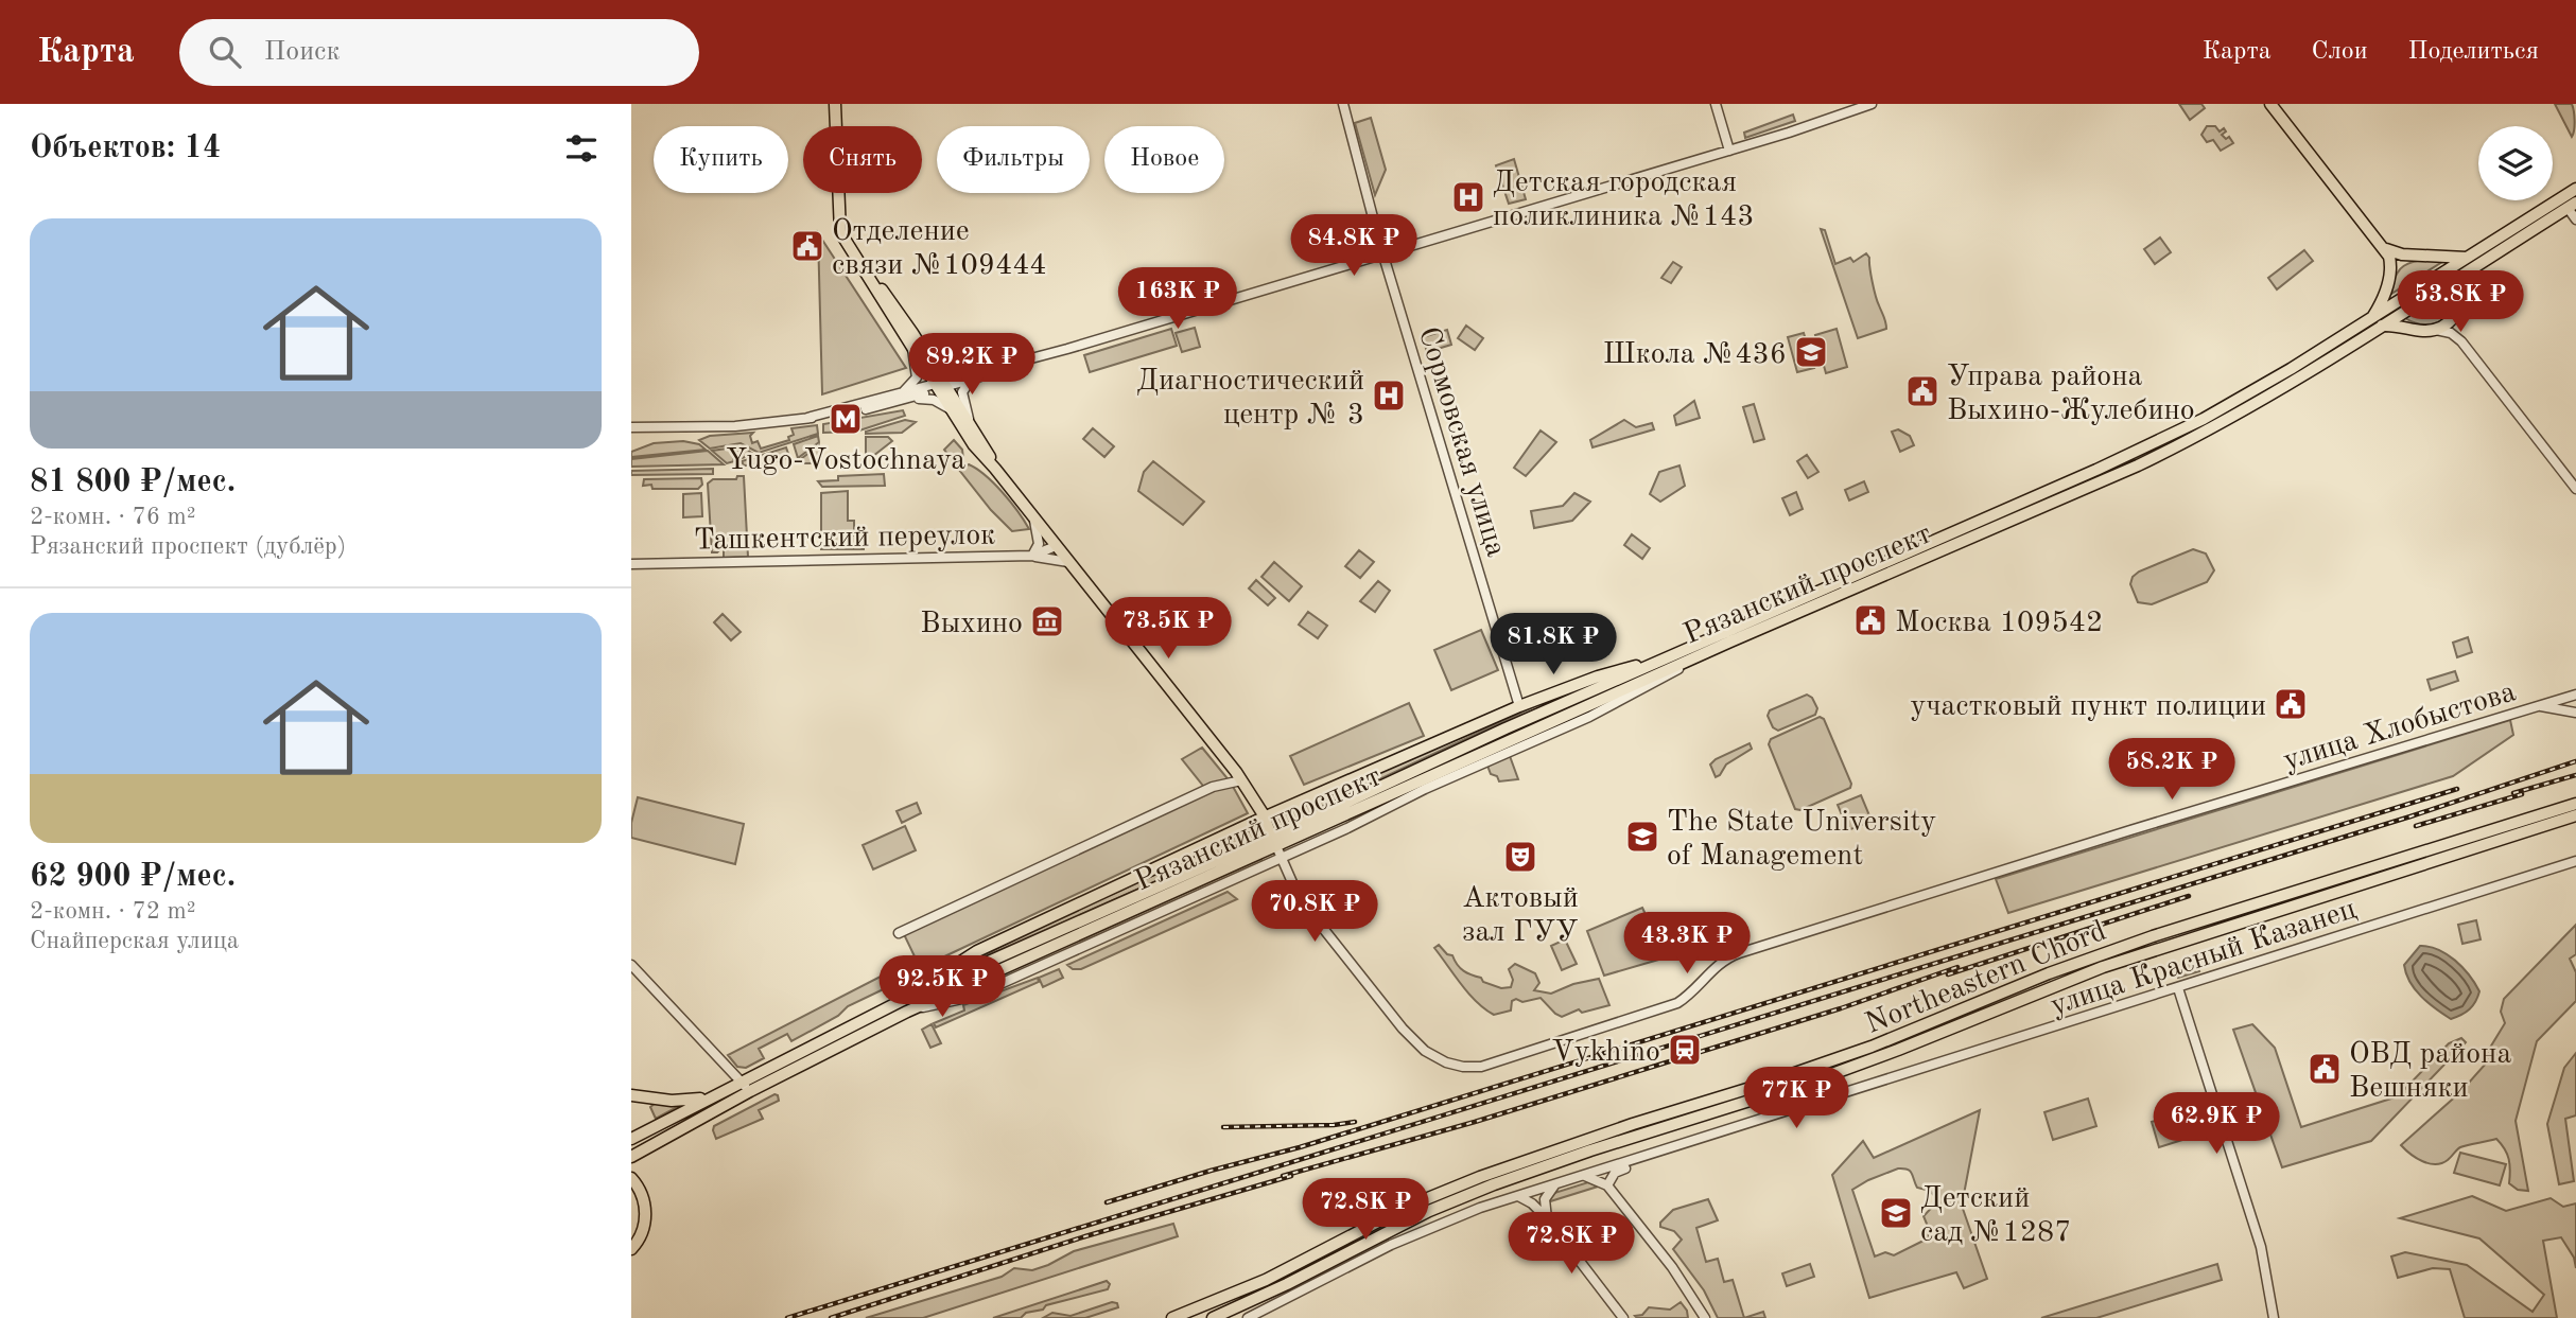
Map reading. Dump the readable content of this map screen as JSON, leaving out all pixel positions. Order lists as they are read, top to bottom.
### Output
{
  "streets": {
    "main road": ["Рязанский проспект", "Northeastern Chord"],
    "street": [
      "Сормовская улица",
      "Ташкентский переулок",
      "улица Хлобыстова",
      "улица Красный Казанец"
    ]
  },
  "crossings": [
    ["Рязанский проспект", "улица Хлобыстова"]
  ],
  "places": {
    "hospital": ["Детская городская поликлиника №143", "Диагностический центр № 3"],
    "public building": [
      "Отделение связи №109444",
      "Управа района Выхино-Жулебино",
      "Москва 109542",
      "участковый пункт полиции",
      "ОВД района Вешняки"
    ],
    "school or university": ["Школа №436", "The State University of Management", "Детский сад №1287"],
    "metro station": ["Yugo-Vostochnaya"],
    "museum": ["Выхино"],
    "theatre": ["Актовый зал ГУУ"],
    "station": ["Vykhino"]
  },
  "page": {
    "header": "Карта",
    "search": "Поиск",
    "nav": ["Карта", "Слои", "Поделиться"],
    "heading": "Объектов: 14",
    "chip": [
      "Купить",
      "Снять",
      "Фильтры",
      "Новое"
    ],
    "list": [
      {
        "name": "81 800 ₽/мес.",
        "note": "2-комн. · 76 m² · Рязанский проспект (дублёр)"
      },
      {
        "name": "62 900 ₽/мес.",
        "note": "2-комн. · 72 m² · Снайперская улица"
      }
    ],
    "price": [
      "84.8K ₽",
      "163K ₽",
      "53.8K ₽",
      "89.2K ₽",
      "73.5K ₽",
      "81.8K ₽",
      "58.2K ₽",
      "70.8K ₽",
      "43.3K ₽",
      "92.5K ₽",
      "77K ₽",
      "62.9K ₽",
      "72.8K ₽",
      "72.8K ₽"
    ]
  }
}
